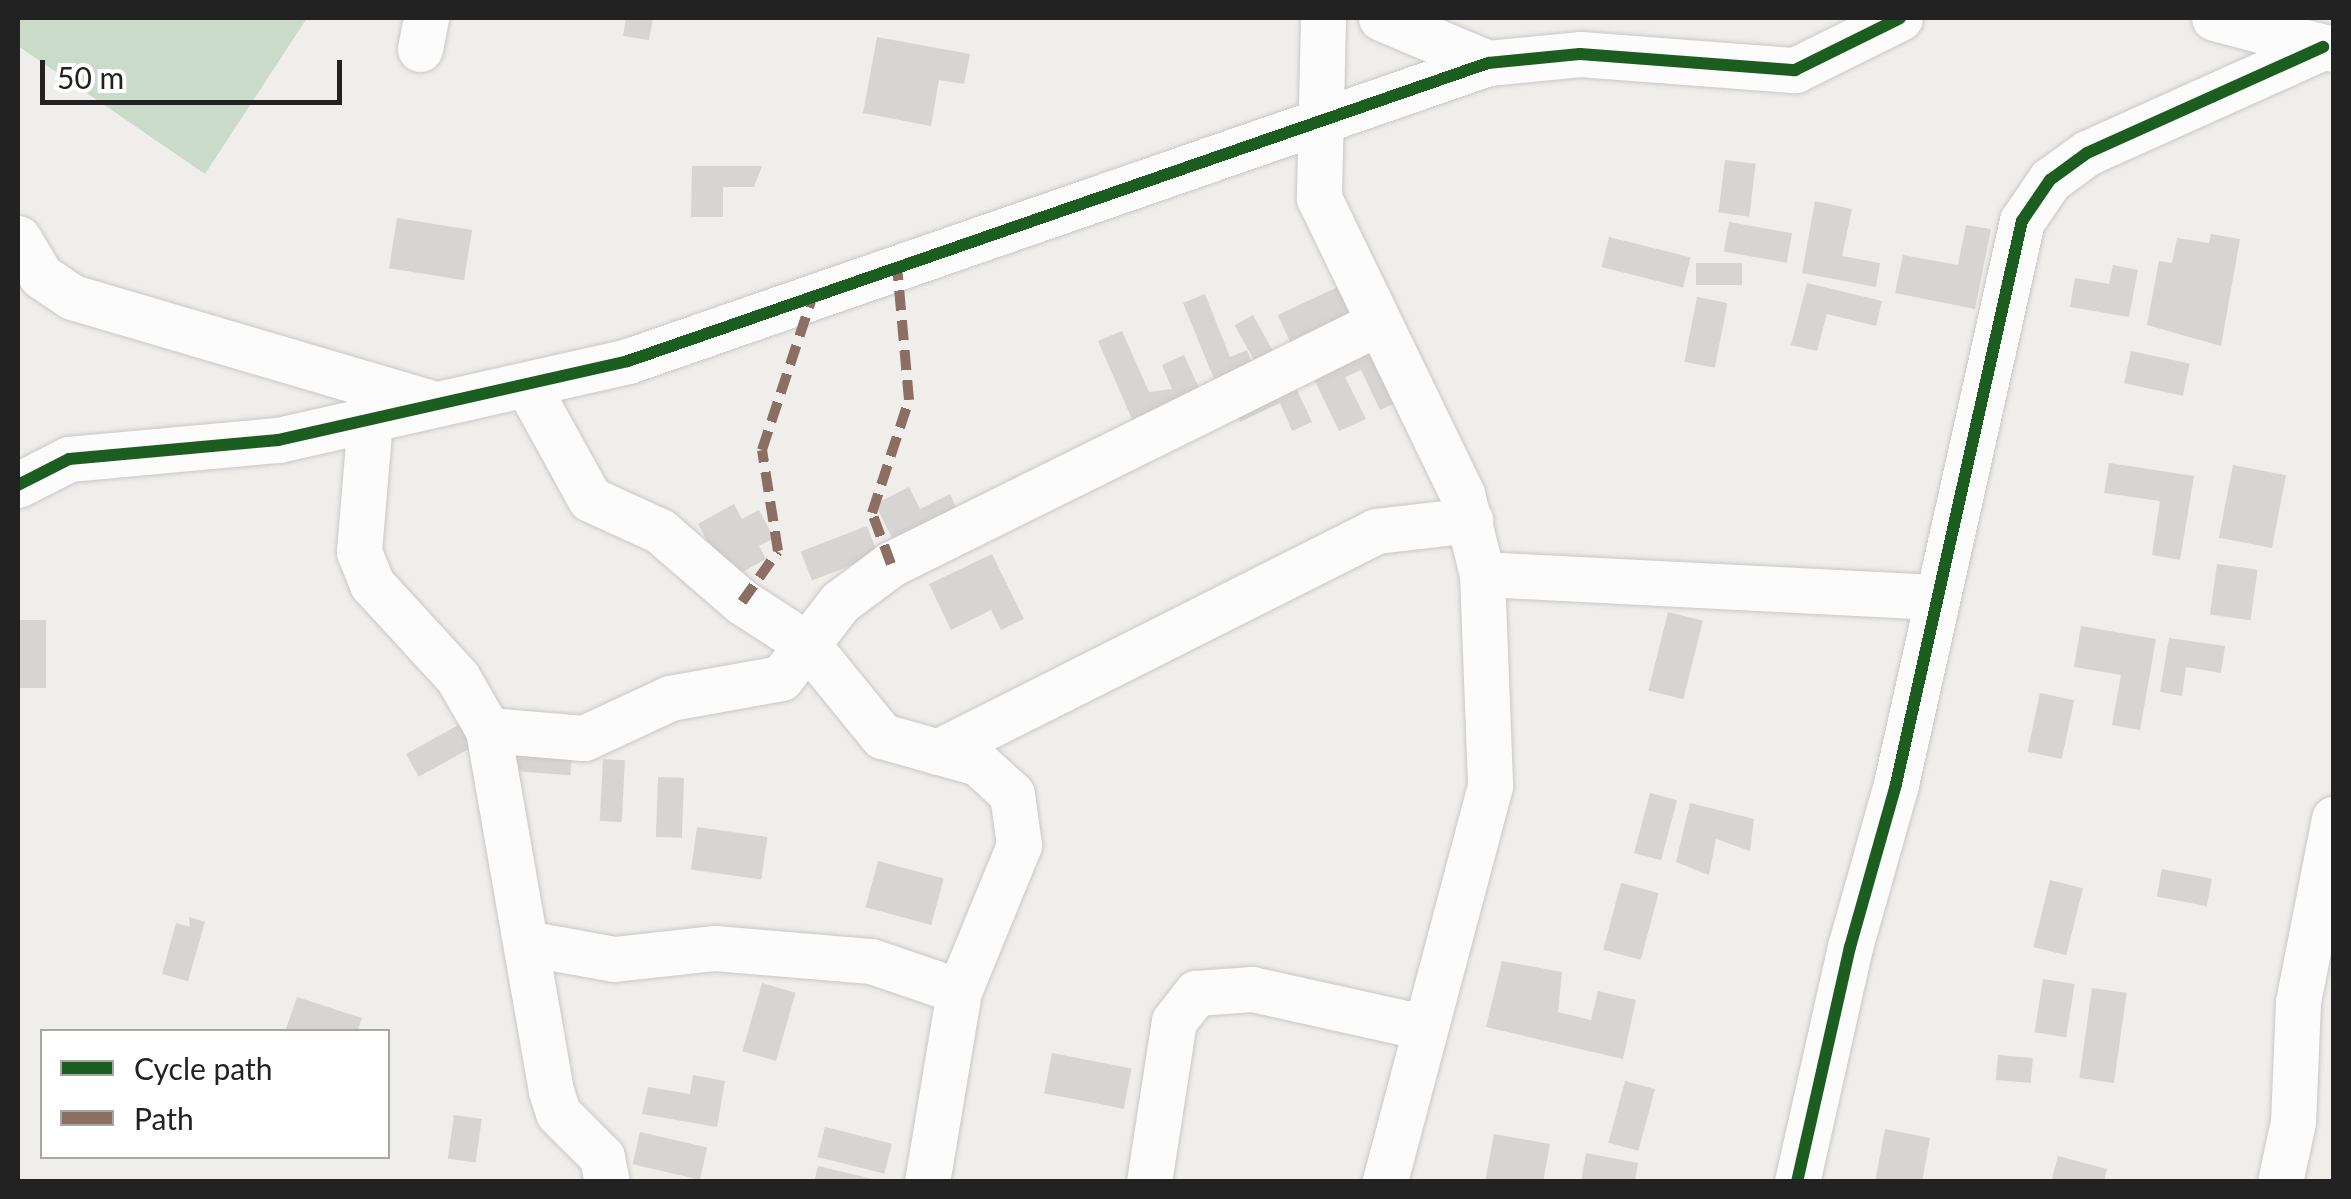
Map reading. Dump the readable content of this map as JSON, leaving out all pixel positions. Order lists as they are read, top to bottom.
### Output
{
  "legend": ["Cycle path", "Path"],
  "scale_bar": "50 m"
}
